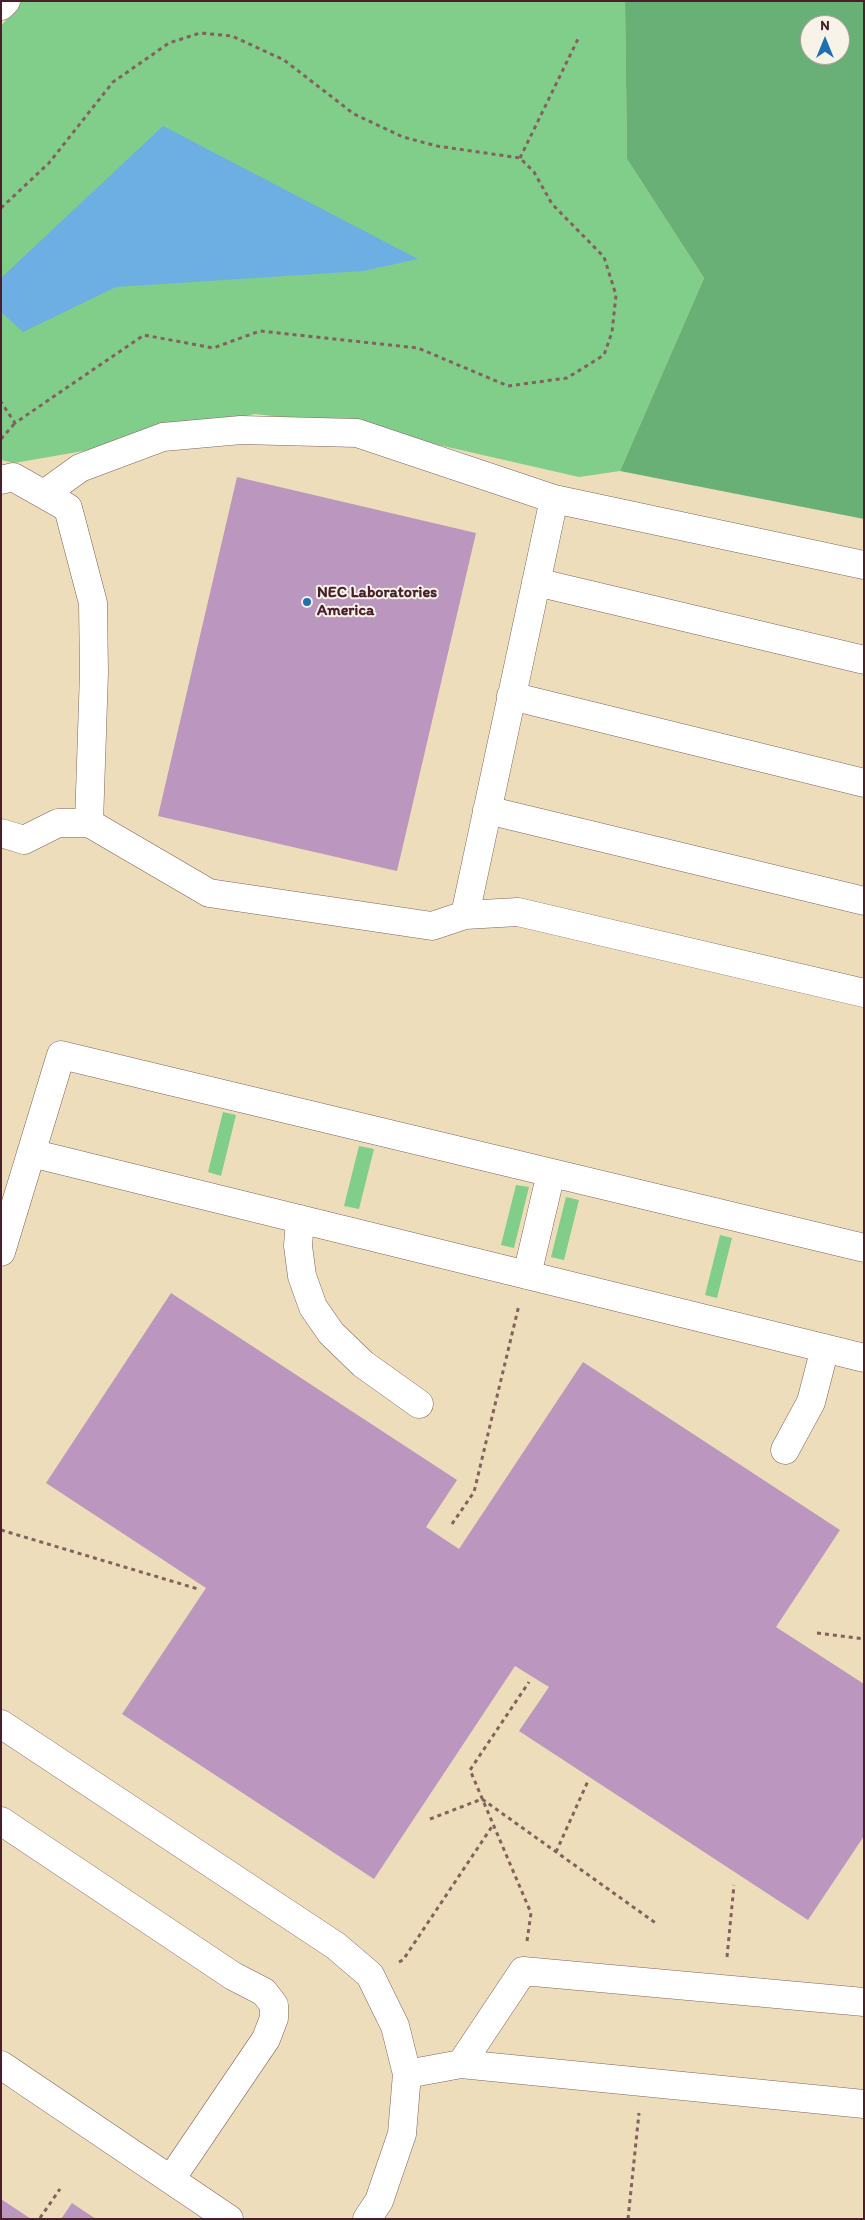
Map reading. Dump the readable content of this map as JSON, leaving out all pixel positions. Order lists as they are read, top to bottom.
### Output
{
  "places": ["NEC Laboratories America"],
  "north": "top"
}
